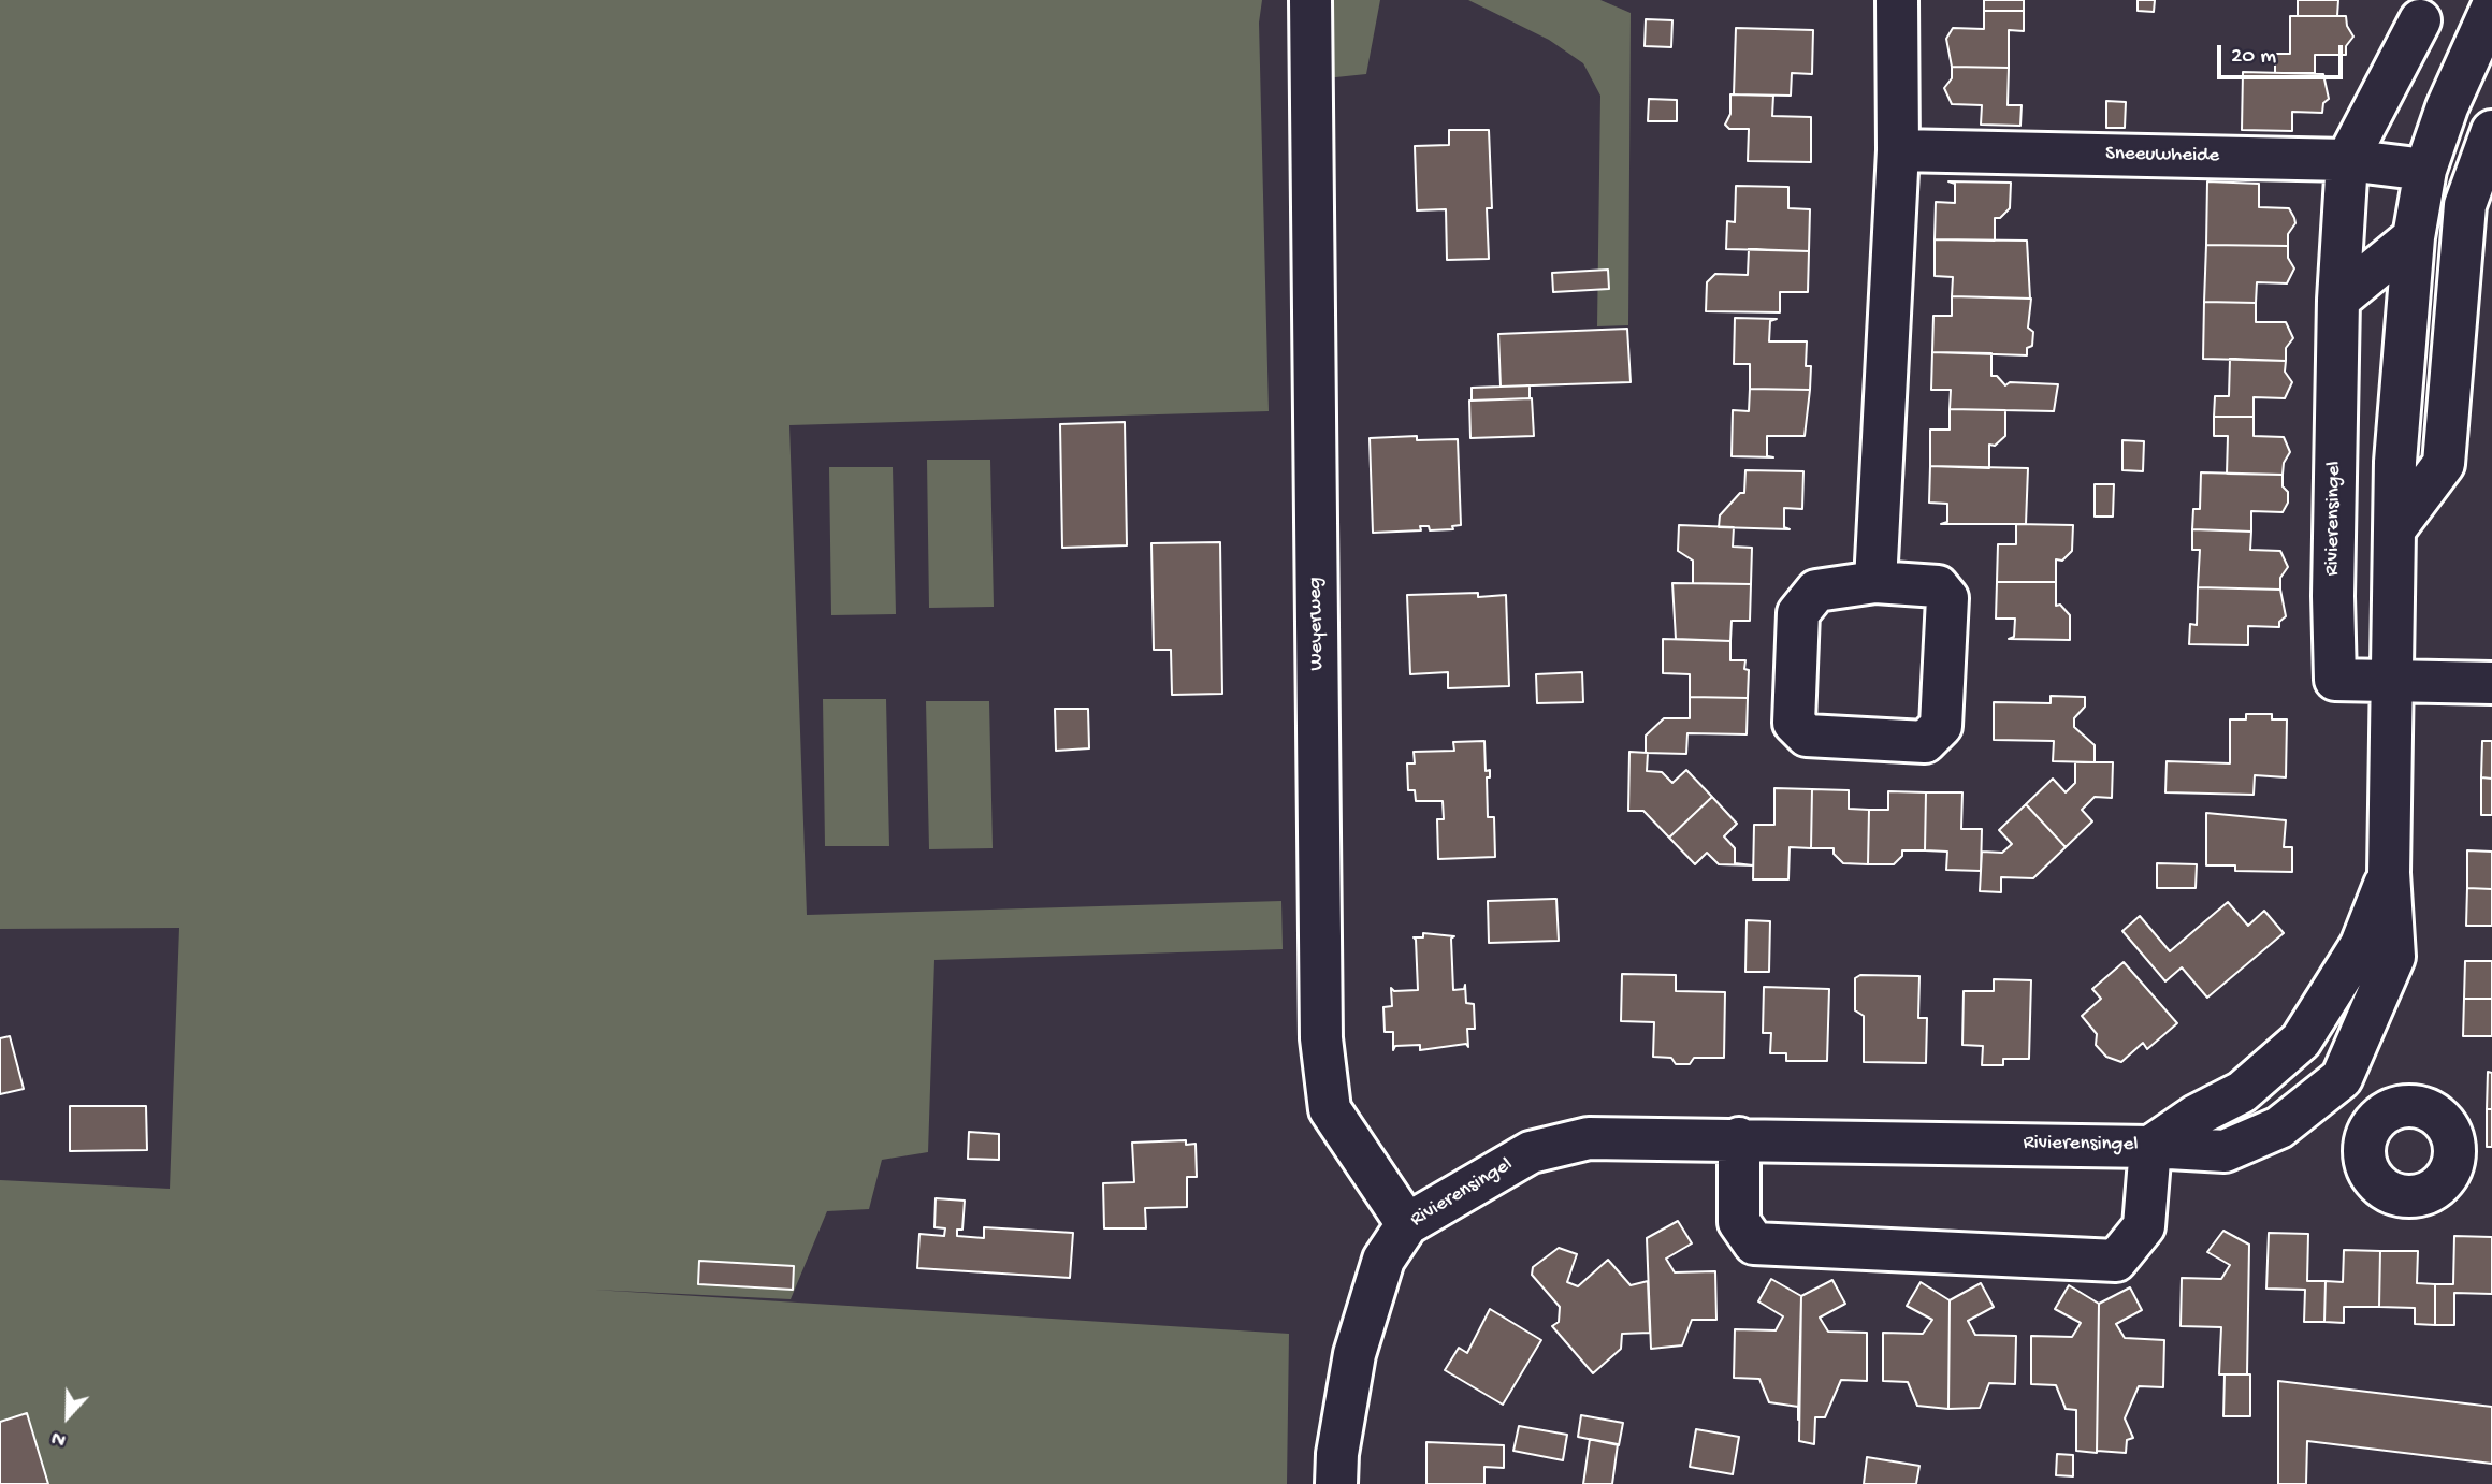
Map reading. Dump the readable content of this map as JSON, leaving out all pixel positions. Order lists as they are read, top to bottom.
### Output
{
  "streets": {
    "street": ["Sneeuwheide", "Rivierensingel", "Weyerweg"]
  },
  "crossings": [
    ["Sneeuwheide", "Rivierensingel"],
    ["Rivierensingel", "Weyerweg"]
  ],
  "scale_bar": "20 m",
  "north": "bottom"
}
